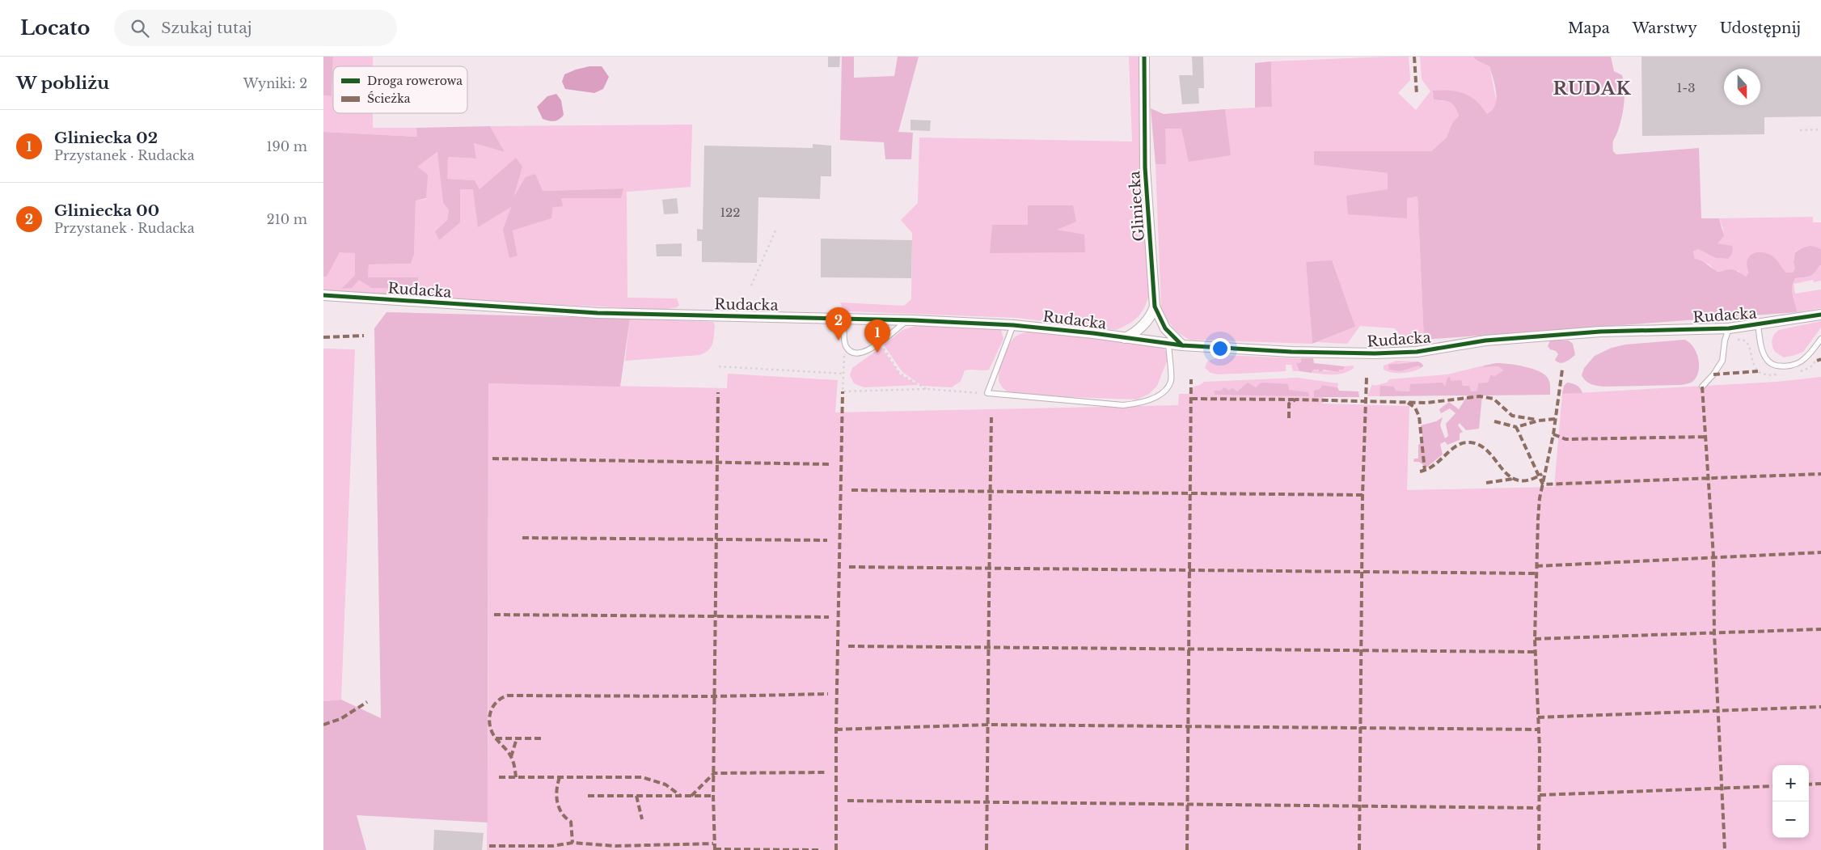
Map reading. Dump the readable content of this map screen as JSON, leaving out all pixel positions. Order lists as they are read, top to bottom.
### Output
{
  "streets": {
    "street": ["Gliniecka", "Rudacka"]
  },
  "crossings": [
    ["Gliniecka", "Rudacka"]
  ],
  "districts": ["RUDAK"],
  "house_numbers": ["1-3", "122"],
  "legend": ["Droga rowerowa", "Ścieżka"],
  "north": "bottom",
  "page": {
    "header": "Locato",
    "search": "Szukaj tutaj",
    "nav": ["Mapa", "Warstwy", "Udostępnij"],
    "heading": ["W pobliżu", "Wyniki: 2"],
    "list": [
      {
        "mark": "1",
        "name": "Gliniecka 02",
        "note": "Przystanek · Rudacka",
        "value": "190 m"
      },
      {
        "mark": "2",
        "name": "Gliniecka 00",
        "note": "Przystanek · Rudacka",
        "value": "210 m"
      }
    ],
    "pins": ["2", "1"],
    "map_buttons": ["+", "−"]
  }
}
